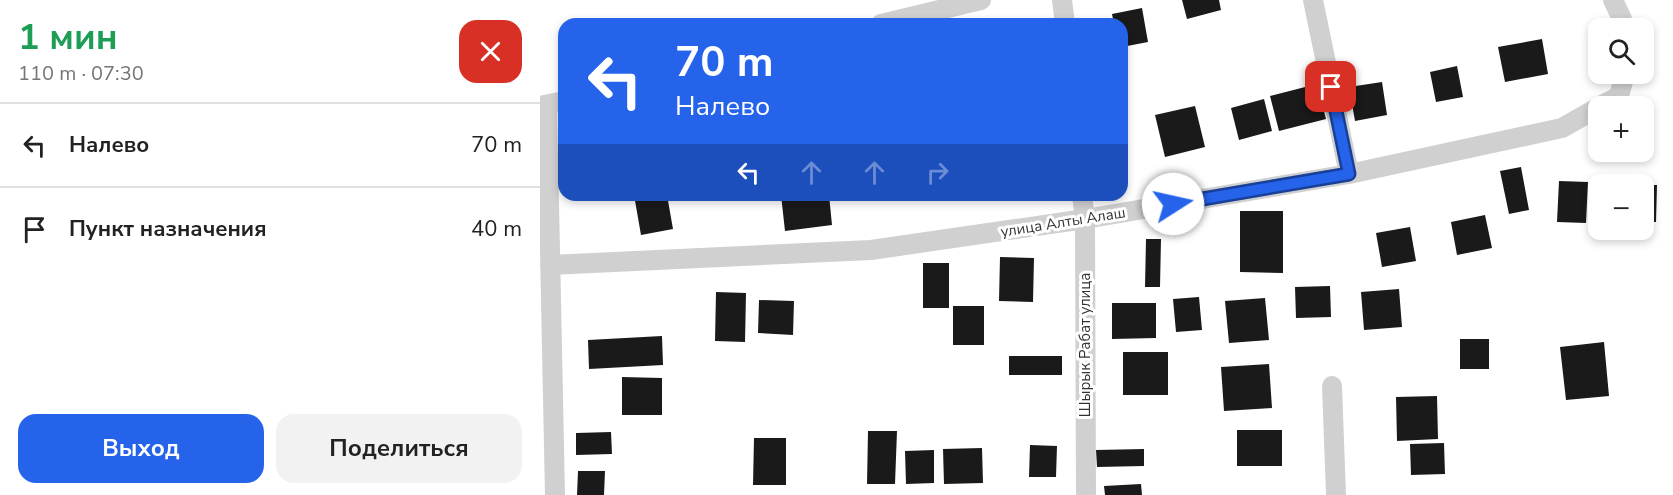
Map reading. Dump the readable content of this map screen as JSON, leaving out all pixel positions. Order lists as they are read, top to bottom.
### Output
{
  "streets": {
    "street": ["улица Алты Алаш", "Шырык Рабат улица"]
  },
  "crossings": [
    ["улица Алты Алаш", "Шырык Рабат улица"]
  ],
  "page": {
    "heading": ["1 мин", "110 m · 07:30"],
    "map_buttons": ["+", "−"],
    "turn": ["70 m", "Налево"],
    "list": [
      {
        "name": "Налево",
        "value": "70 m"
      },
      {
        "name": "Пункт назначения",
        "value": "40 m"
      }
    ],
    "buttons": ["Выход", "Поделиться"]
  }
}
